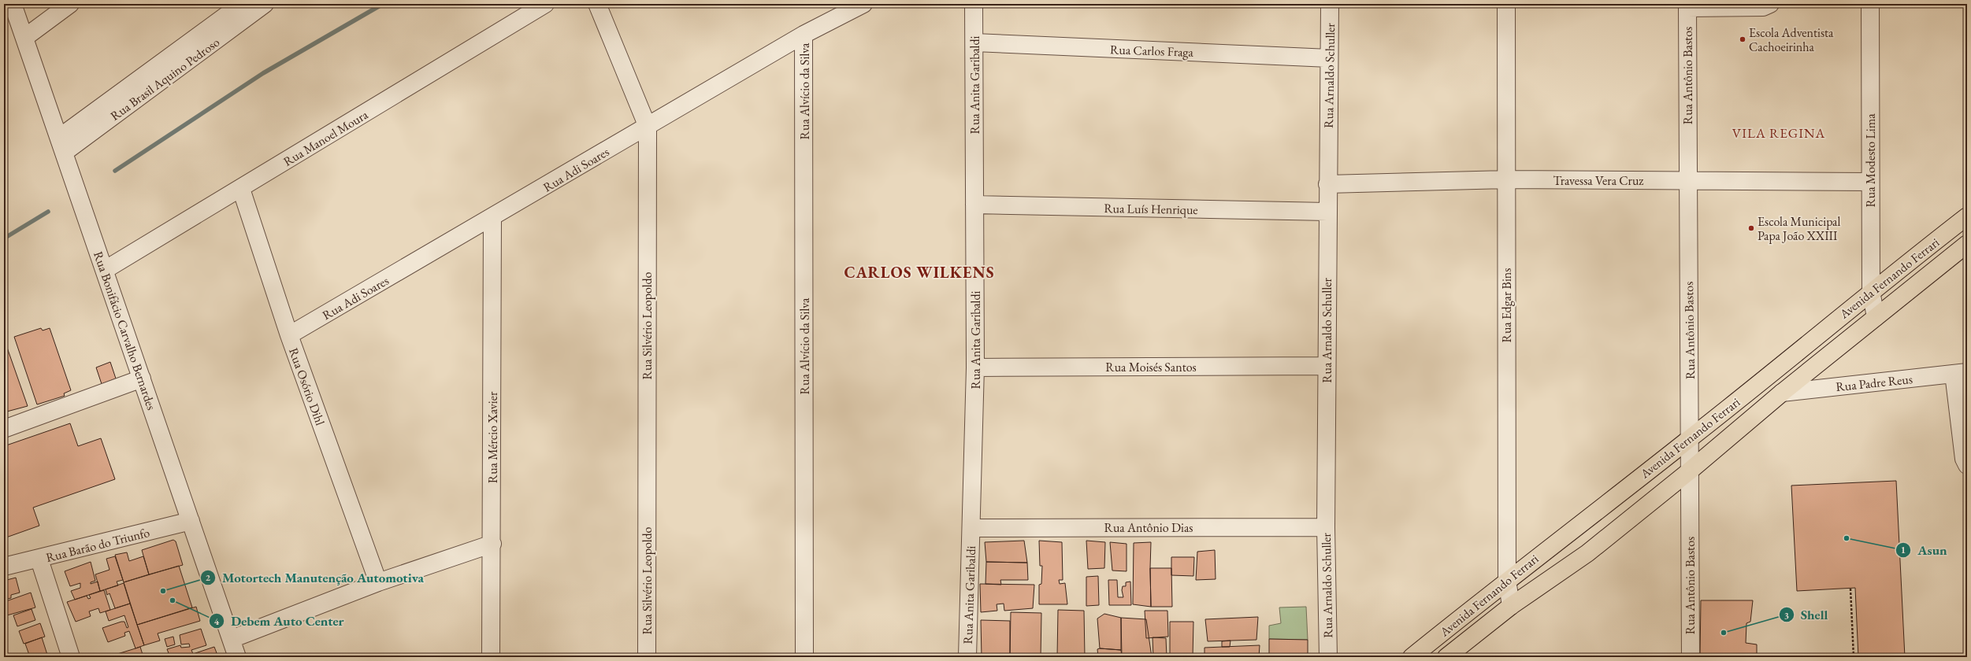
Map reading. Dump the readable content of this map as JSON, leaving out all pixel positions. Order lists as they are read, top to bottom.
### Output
{
  "streets": {
    "main road": ["Avenida Fernando Ferrari"],
    "street": [
      "Rua Carlos Fraga",
      "Rua Arnaldo Schuller",
      "Rua Antônio Bastos",
      "Rua Brasil Aquino Pedroso",
      "Rua Anita Garibaldi",
      "Rua Alvício da Silva",
      "Rua Manoel Moura",
      "Rua Modesto Lima",
      "Rua Adi Soares",
      "Travessa Vera Cruz",
      "Rua Luís Henrique",
      "Rua Edgar Bins",
      "Rua Silvério Leopoldo",
      "Rua Bonifácio Carvalho Bernardes",
      "Rua Moisés Santos",
      "Rua Padre Reus",
      "Rua Osório Dihl",
      "Rua Mércio Xavier",
      "Rua Antônio Dias",
      "Rua Barão do Triunfo"
    ]
  },
  "crossings": [
    ["Rua Carlos Fraga", "Rua Arnaldo Schuller"],
    ["Rua Carlos Fraga", "Rua Anita Garibaldi"],
    ["Rua Arnaldo Schuller", "Travessa Vera Cruz"],
    ["Rua Arnaldo Schuller", "Rua Luís Henrique"],
    ["Rua Arnaldo Schuller", "Rua Moisés Santos"],
    ["Rua Arnaldo Schuller", "Rua Antônio Dias"],
    ["Rua Antônio Bastos", "Travessa Vera Cruz"],
    ["Rua Antônio Bastos", "Avenida Fernando Ferrari"],
    ["Rua Brasil Aquino Pedroso", "Rua Bonifácio Carvalho Bernardes"],
    ["Rua Anita Garibaldi", "Rua Luís Henrique"],
    ["Rua Anita Garibaldi", "Rua Moisés Santos"],
    ["Rua Anita Garibaldi", "Rua Antônio Dias"],
    ["Rua Alvício da Silva", "Rua Adi Soares"],
    ["Rua Manoel Moura", "Rua Bonifácio Carvalho Bernardes"],
    ["Rua Manoel Moura", "Rua Osório Dihl"],
    ["Rua Modesto Lima", "Travessa Vera Cruz"],
    ["Rua Modesto Lima", "Avenida Fernando Ferrari"],
    ["Rua Adi Soares", "Rua Silvério Leopoldo"],
    ["Rua Adi Soares", "Rua Osório Dihl"],
    ["Rua Adi Soares", "Rua Mércio Xavier"],
    ["Travessa Vera Cruz", "Rua Edgar Bins"],
    ["Avenida Fernando Ferrari", "Rua Edgar Bins"],
    ["Avenida Fernando Ferrari", "Rua Padre Reus"],
    ["Rua Bonifácio Carvalho Bernardes", "Rua Barão do Triunfo"]
  ],
  "districts": ["VILA REGINA", "CARLOS WILKENS"],
  "places": [
    "Escola Adventista Cachoeirinha",
    "Escola Municipal Papa João XXIII",
    "Asun",
    "Motortech Manutenção Automotiva",
    "Debem Auto Center",
    "Shell"
  ]
}
